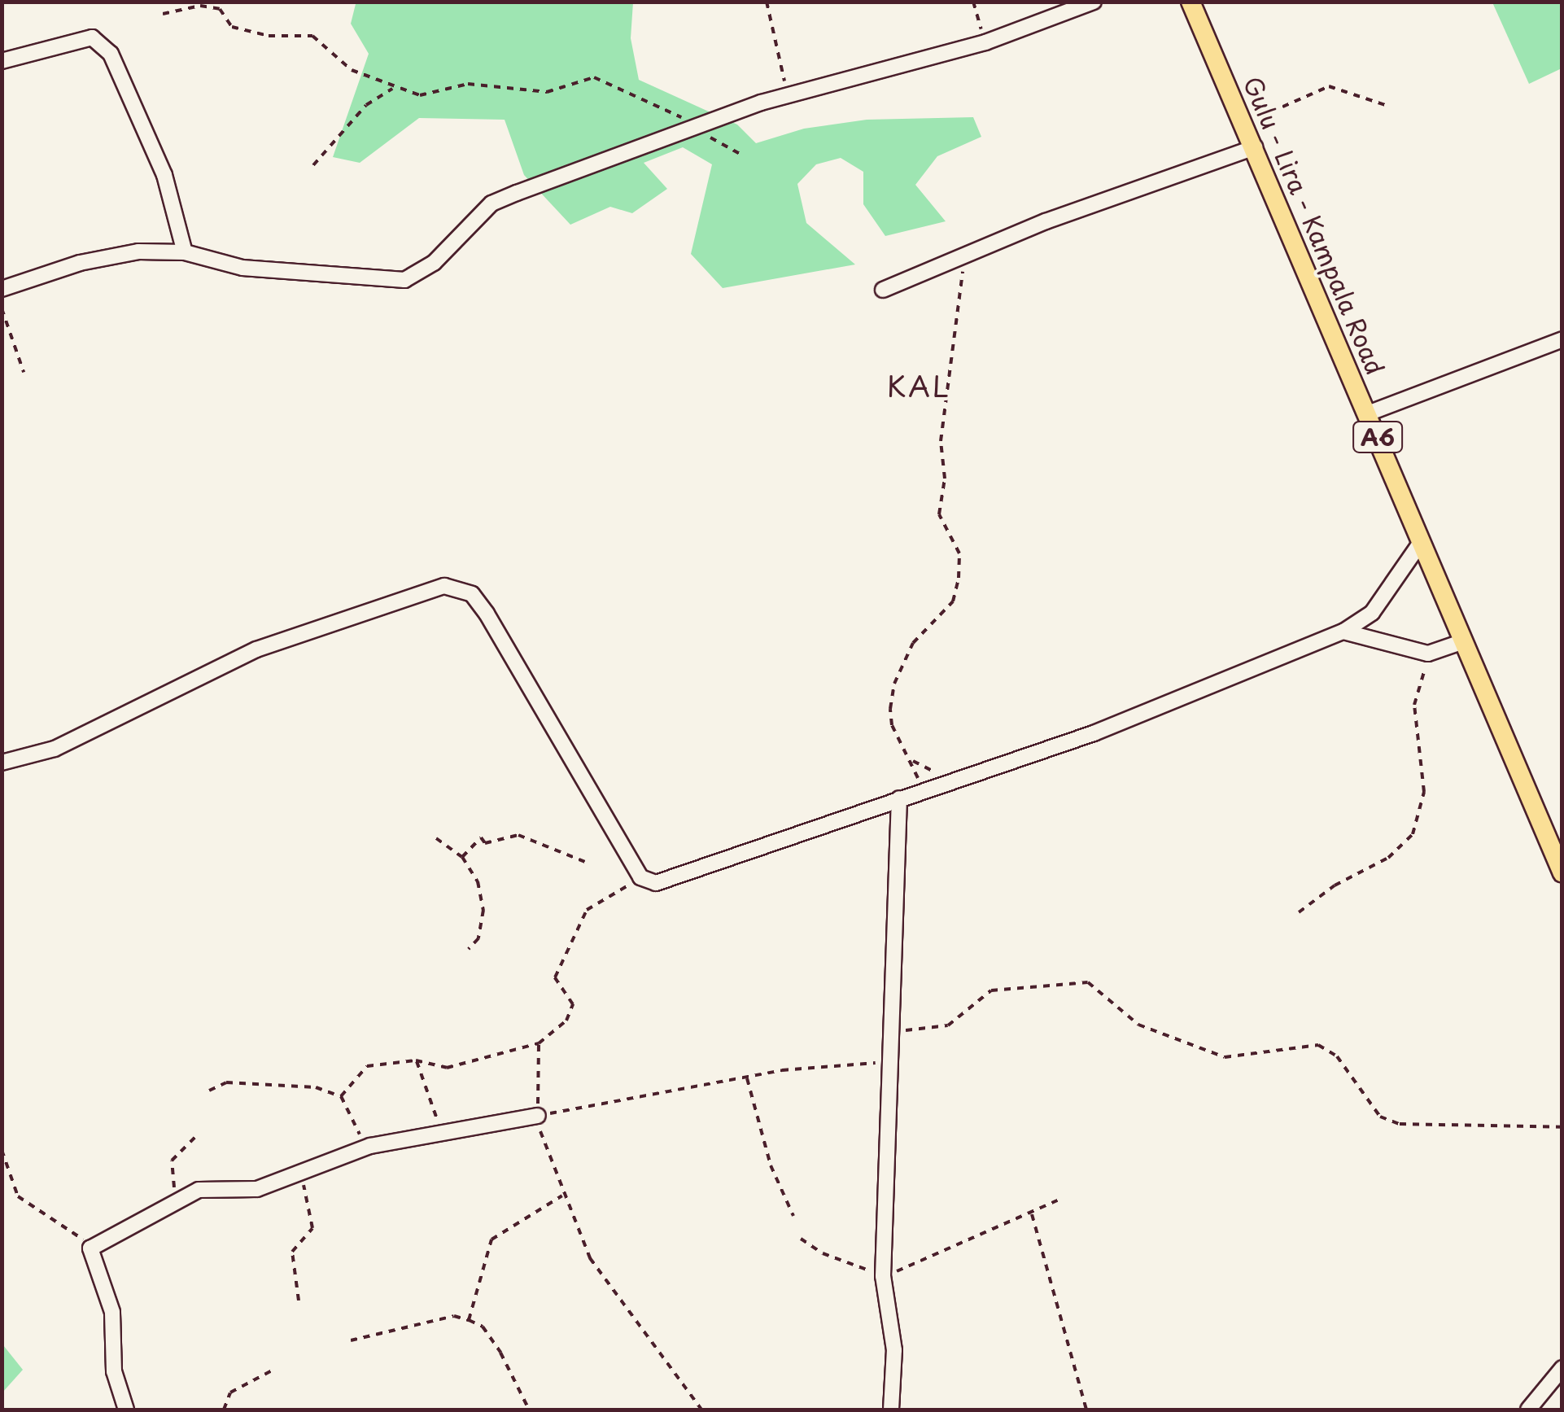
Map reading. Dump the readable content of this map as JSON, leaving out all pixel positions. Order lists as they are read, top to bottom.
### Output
{
  "streets": {
    "main road": ["Gulu - Lira - Kampala Road", "A6"]
  },
  "districts": ["KAL"]
}
